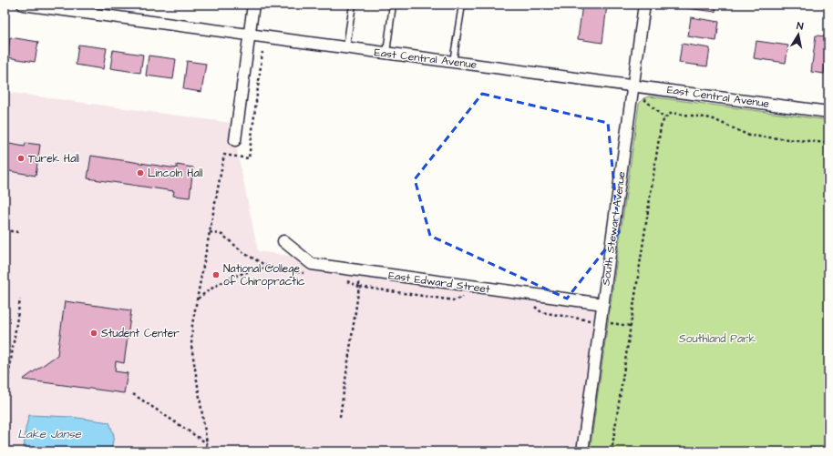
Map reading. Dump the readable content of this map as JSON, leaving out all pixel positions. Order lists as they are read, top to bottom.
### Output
{
  "streets": {
    "street": ["East Central Avenue", "South Stewart Avenue", "East Edward Street"]
  },
  "crossings": [
    ["East Central Avenue", "South Stewart Avenue"],
    ["South Stewart Avenue", "East Edward Street"]
  ],
  "water": ["Lake Janse"],
  "parks": ["Southland Park"],
  "places": [
    "Turek Hall",
    "Lincoln Hall",
    "National College of Chiropractic",
    "Student Center"
  ],
  "north": "top"
}
